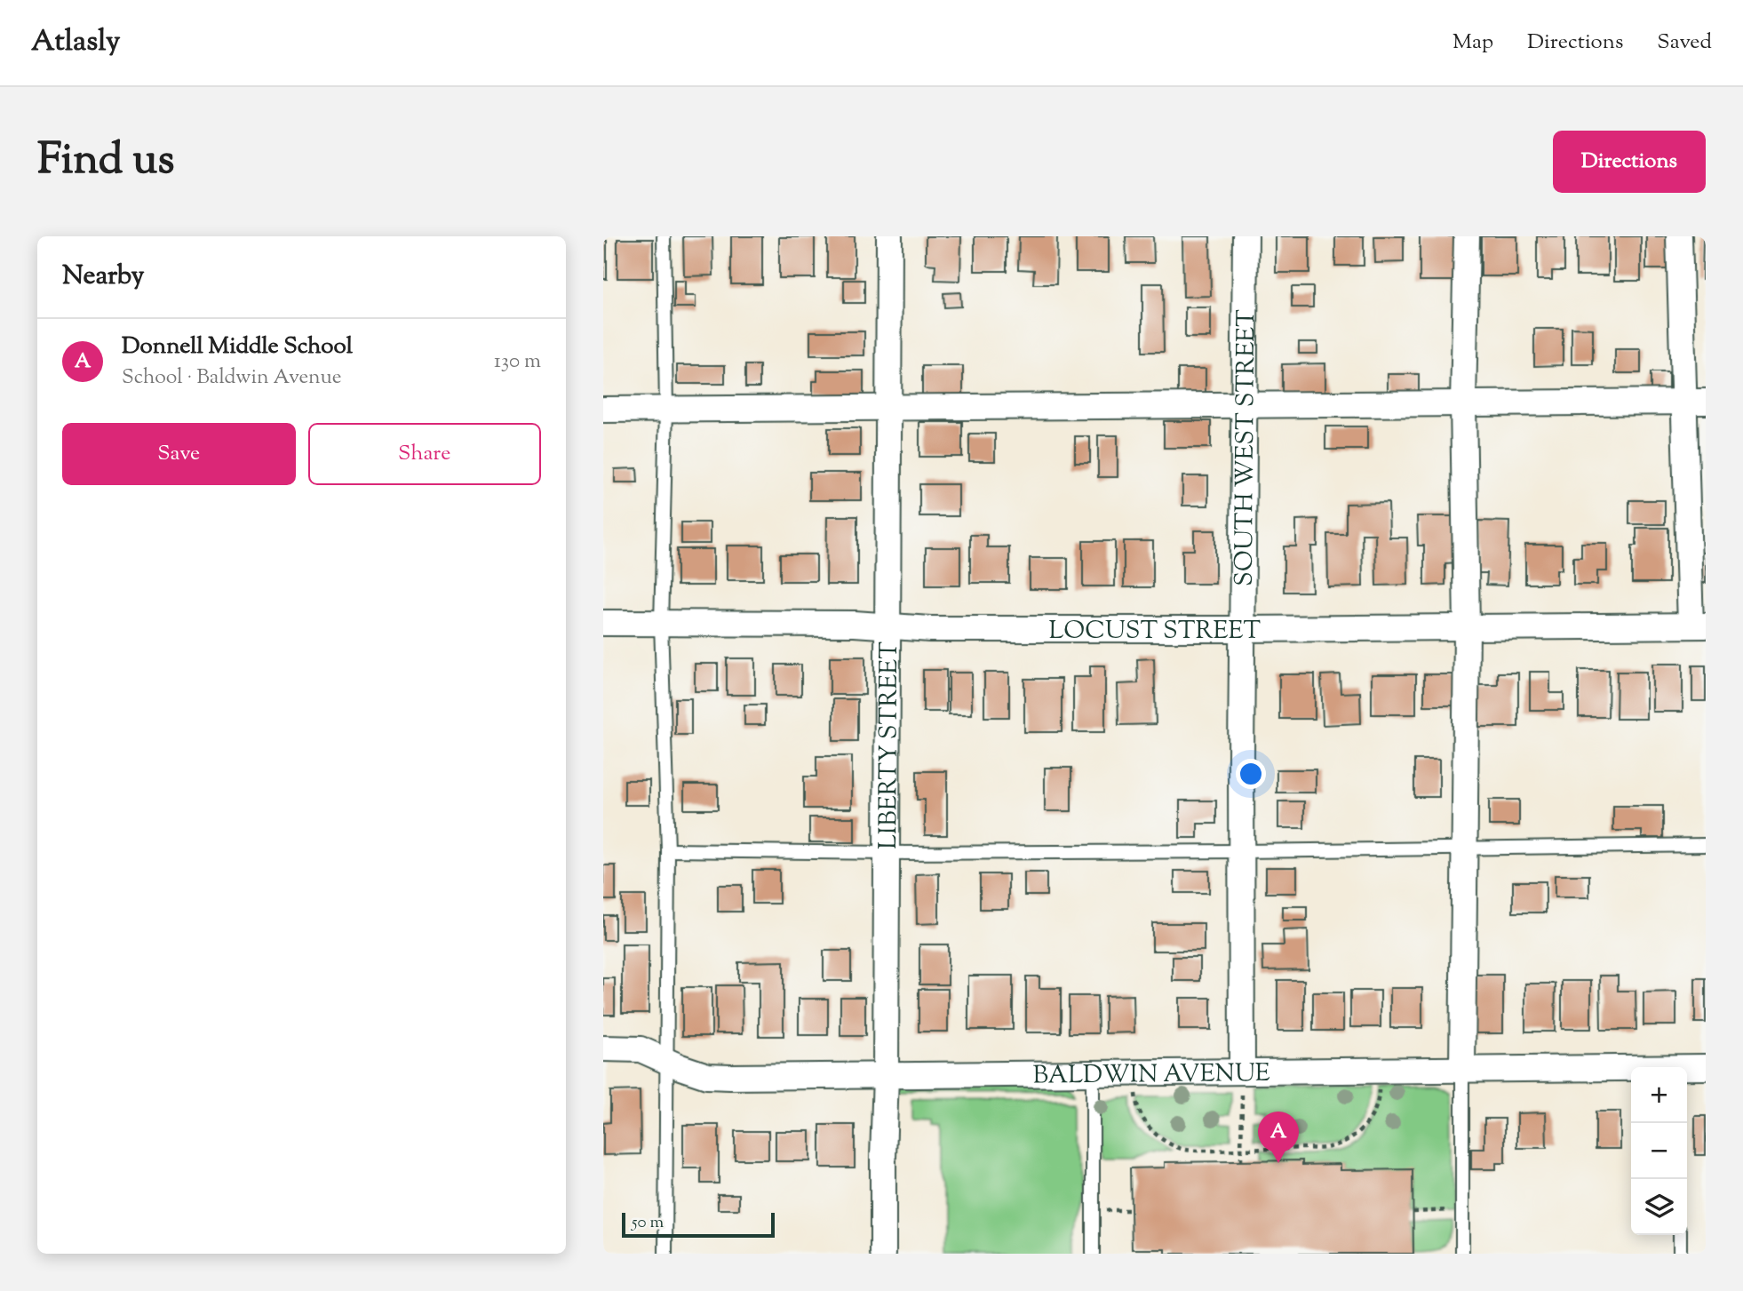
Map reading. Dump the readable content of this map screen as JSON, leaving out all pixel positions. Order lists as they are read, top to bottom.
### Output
{
  "streets": {
    "street": [
      "SOUTH WEST STREET",
      "LOCUST STREET",
      "LIBERTY STREET",
      "BALDWIN AVENUE"
    ]
  },
  "crossings": [
    ["SOUTH WEST STREET", "LOCUST STREET"],
    ["SOUTH WEST STREET", "BALDWIN AVENUE"],
    ["LOCUST STREET", "LIBERTY STREET"],
    ["LIBERTY STREET", "BALDWIN AVENUE"]
  ],
  "scale_bar": "50 m",
  "page": {
    "header": "Atlasly",
    "nav": ["Map", "Directions", "Saved"],
    "title": "Find us",
    "buttons": [
      "Directions",
      ["Save", "Share"]
    ],
    "heading": "Nearby",
    "list": [
      {
        "mark": "A",
        "name": "Donnell Middle School",
        "note": "School · Baldwin Avenue",
        "value": "130 m"
      }
    ],
    "map_buttons": ["+", "−"],
    "pins": "A",
    "scale": "50 m"
  }
}
